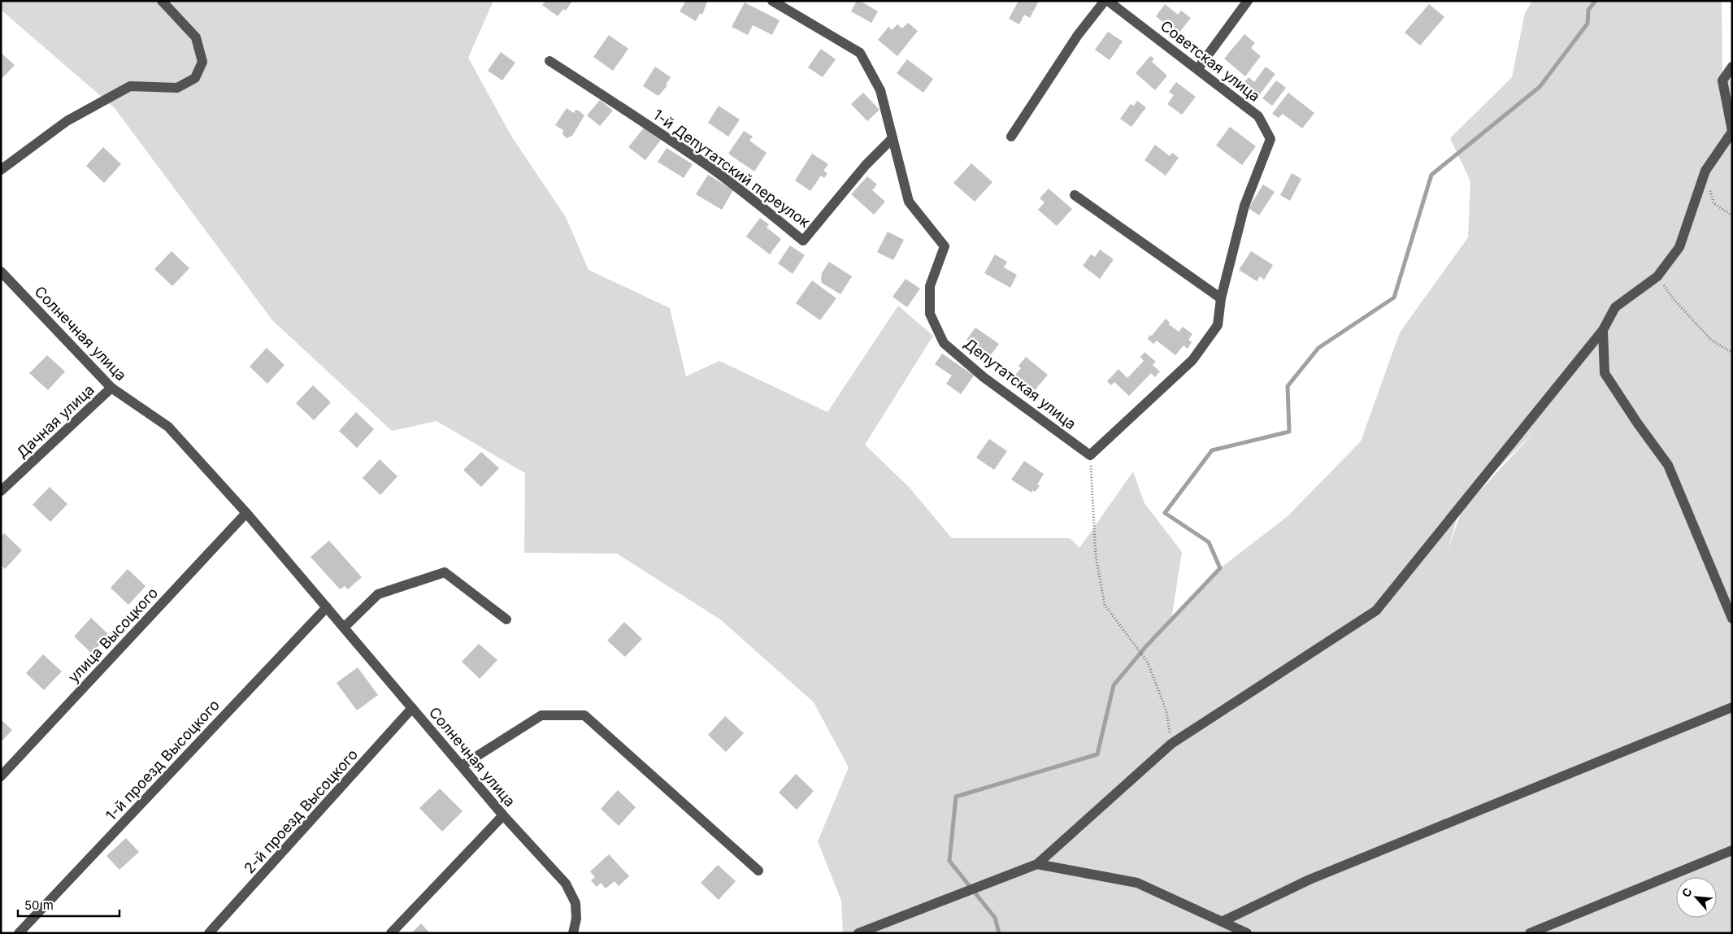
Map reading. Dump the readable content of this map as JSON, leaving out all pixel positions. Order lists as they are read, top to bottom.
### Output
{
  "streets": {
    "street": [
      "Советская улица",
      "1-й Депутатский переулок",
      "Солнечная улица",
      "Депутатская улица",
      "Дачная улица",
      "улица Высоцкого",
      "1-й проезд Высоцкого",
      "2-й проезд Высоцкого"
    ]
  },
  "crossings": [
    ["1-й Депутатский переулок", "Депутатская улица"],
    ["Солнечная улица", "Дачная улица"],
    ["Солнечная улица", "улица Высоцкого"],
    ["Солнечная улица", "1-й проезд Высоцкого"],
    ["Солнечная улица", "2-й проезд Высоцкого"]
  ],
  "scale_bar": "50 m",
  "north": "top left"
}
